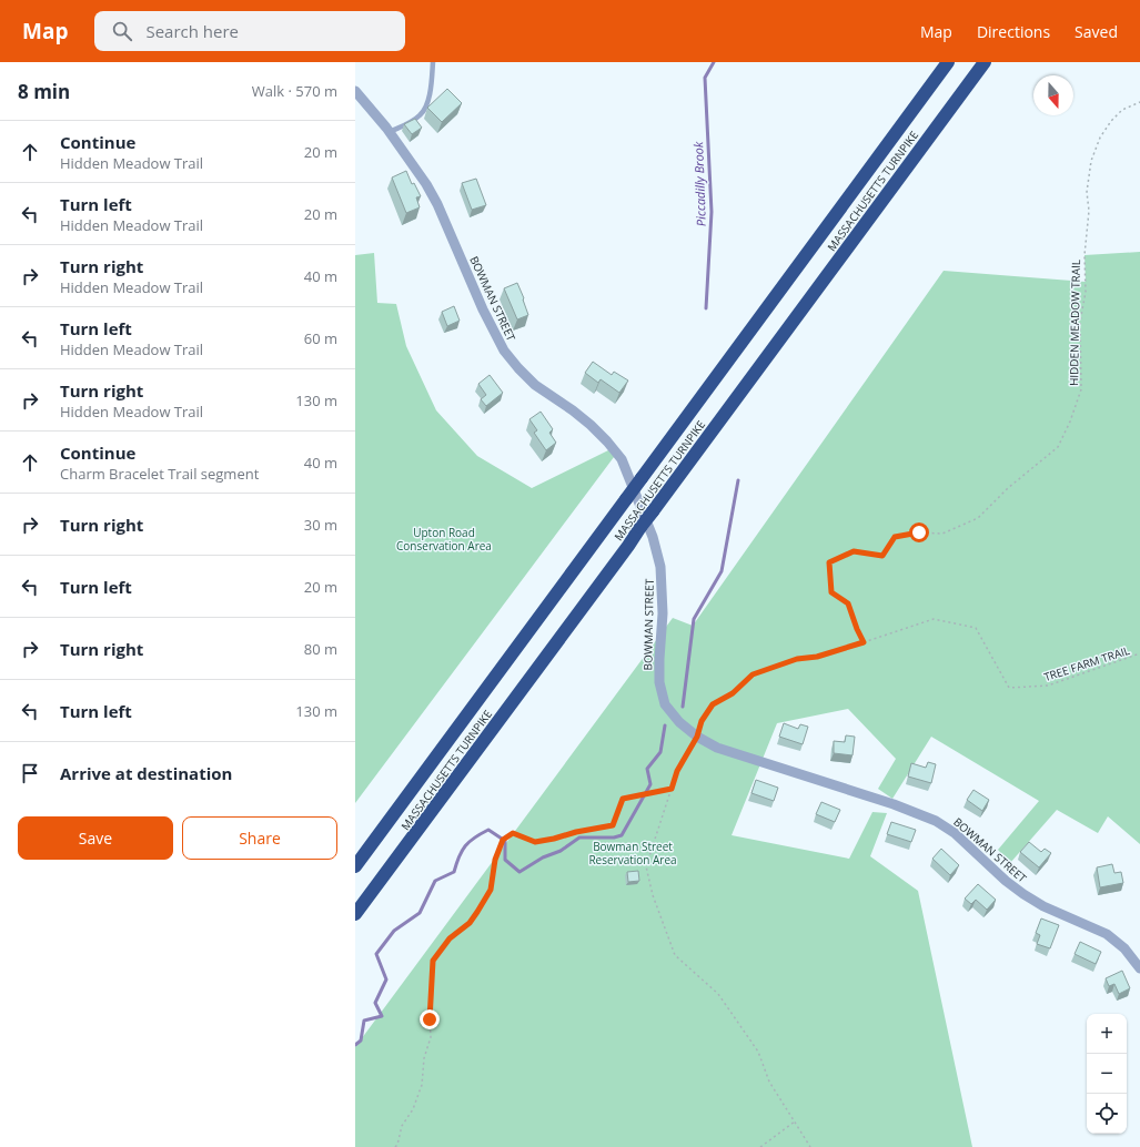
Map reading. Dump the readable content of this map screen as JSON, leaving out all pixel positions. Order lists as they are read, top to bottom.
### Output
{
  "streets": {
    "highway": ["MASSACHUSETTS TURNPIKE"],
    "street": ["BOWMAN STREET"],
    "path": ["HIDDEN MEADOW TRAIL", "TREE FARM TRAIL"]
  },
  "crossings": [
    ["HIDDEN MEADOW TRAIL", "TREE FARM TRAIL"]
  ],
  "water": ["Piccadilly Brook"],
  "parks": ["Upton Road Conservation Area", "Bowman Street Reservation Area"],
  "north": "bottom",
  "page": {
    "header": "Map",
    "search": "Search here",
    "nav": ["Map", "Directions", "Saved"],
    "heading": ["8 min", "Walk · 570 m"],
    "list": [
      ["Continue", "Hidden Meadow Trail", "20 m"],
      ["Turn left", "Hidden Meadow Trail", "20 m"],
      ["Turn right", "Hidden Meadow Trail", "40 m"],
      ["Turn left", "Hidden Meadow Trail", "60 m"],
      ["Turn right", "Hidden Meadow Trail", "130 m"],
      ["Continue", "Charm Bracelet Trail segment", "40 m"],
      ["Turn right", "30 m"],
      ["Turn left", "20 m"],
      ["Turn right", "80 m"],
      ["Turn left", "130 m"],
      "Arrive at destination"
    ],
    "buttons": ["Save", "Share"],
    "map_buttons": ["+", "−"]
  }
}
